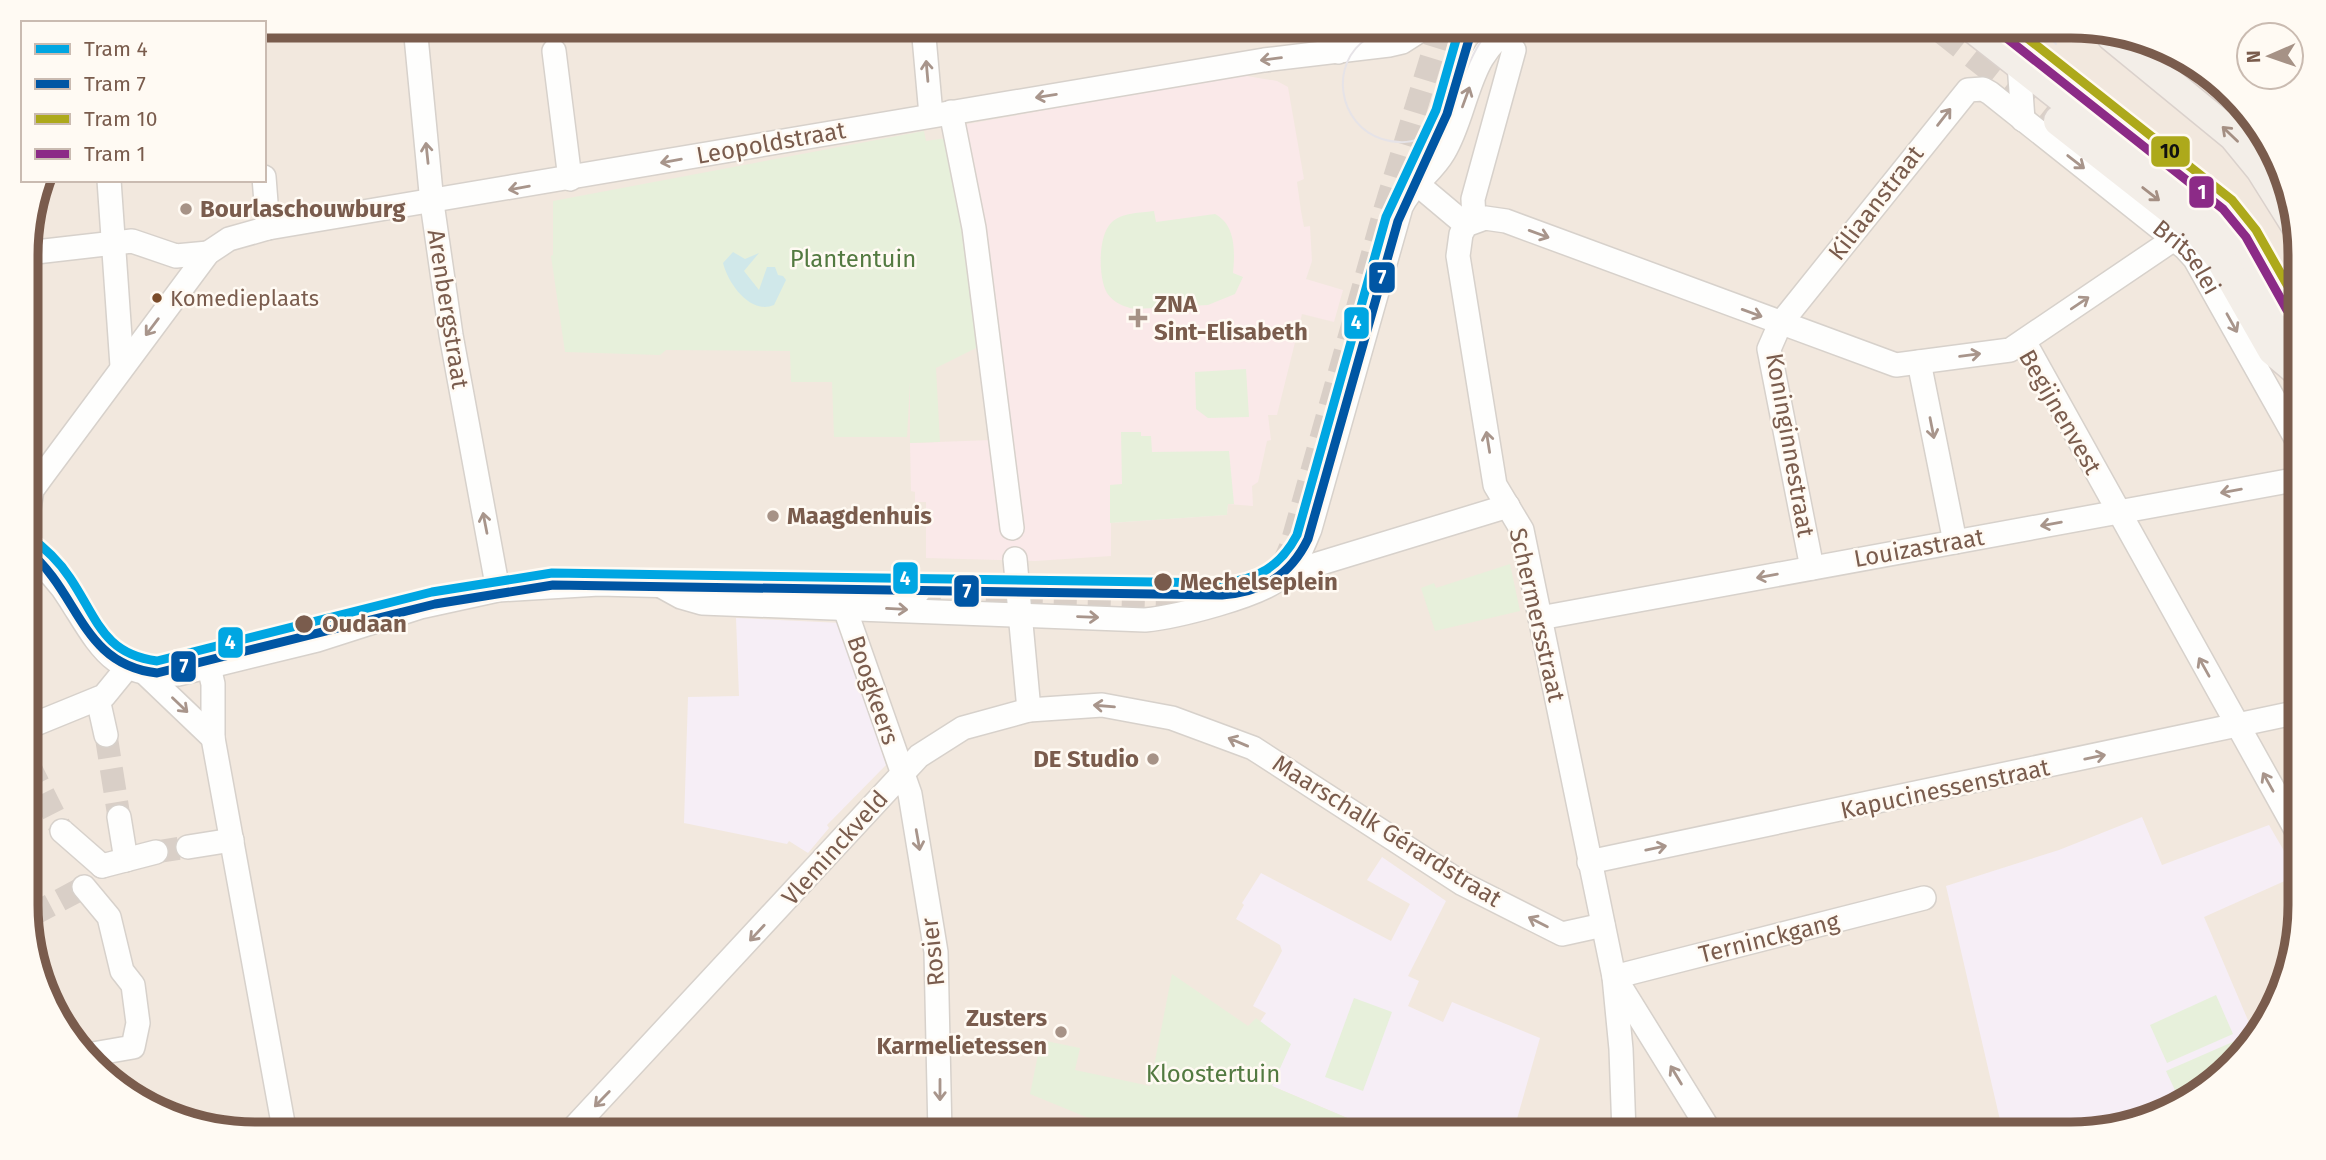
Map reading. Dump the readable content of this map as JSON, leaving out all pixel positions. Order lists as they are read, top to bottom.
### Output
{
  "streets": {
    "main road": ["Britselei"],
    "street": [
      "Leopoldstraat",
      "Kiliaanstraat",
      "Arenbergstraat",
      "Begijnenvest",
      "Koninginnestraat",
      "Louizastraat",
      "Schermersstraat",
      "Boogkeers",
      "Kapucinessenstraat",
      "Maarschalk Gérardstraat",
      "Vleminckveld",
      "Terninckgang",
      "Rosier"
    ]
  },
  "crossings": [
    ["Leopoldstraat", "Arenbergstraat"],
    ["Kiliaanstraat", "Britselei"],
    ["Kiliaanstraat", "Begijnenvest"],
    ["Kiliaanstraat", "Koninginnestraat"],
    ["Begijnenvest", "Koninginnestraat"],
    ["Begijnenvest", "Louizastraat"],
    ["Begijnenvest", "Schermersstraat"],
    ["Begijnenvest", "Kapucinessenstraat"],
    ["Koninginnestraat", "Louizastraat"],
    ["Louizastraat", "Schermersstraat"],
    ["Schermersstraat", "Kapucinessenstraat"],
    ["Schermersstraat", "Maarschalk Gérardstraat"],
    ["Schermersstraat", "Terninckgang"],
    ["Boogkeers", "Vleminckveld"],
    ["Boogkeers", "Rosier"],
    ["Maarschalk Gérardstraat", "Vleminckveld"],
    ["Vleminckveld", "Rosier"]
  ],
  "one_way": [
    "Leopoldstraat",
    "Kiliaanstraat",
    "Arenbergstraat",
    "Louizastraat",
    "Kapucinessenstraat",
    "Maarschalk Gérardstraat",
    "Vleminckveld",
    "Rosier"
  ],
  "parks": ["Plantentuin", "Kloostertuin"],
  "places": {
    "other": [
      "Bourlaschouwburg",
      "Komedieplaats",
      "Maagdenhuis",
      "Mechelseplein",
      "Oudaan",
      "DE Studio",
      "Zusters Karmelietessen"
    ],
    "health": ["ZNA Sint-Elisabeth"]
  },
  "lines": [
    "tram line 4",
    "tram line 7",
    "tram line 10",
    "tram line 1"
  ],
  "legend": [
    "Tram 4",
    "Tram 7",
    "Tram 10",
    "Tram 1"
  ],
  "north": "left"
}
